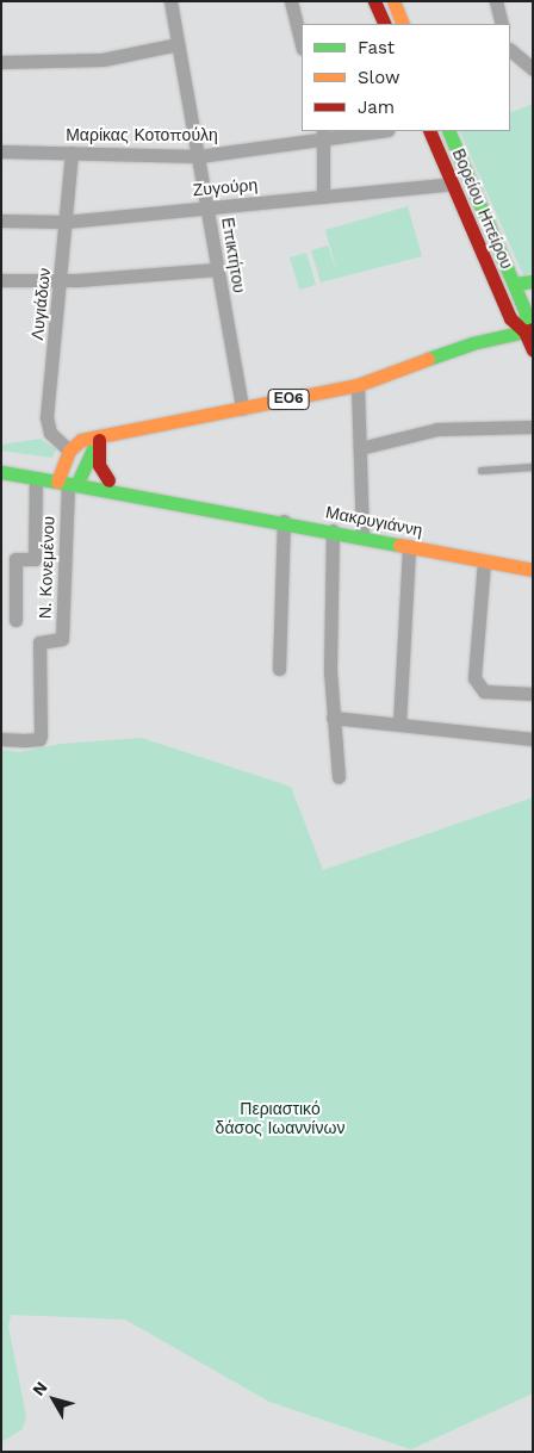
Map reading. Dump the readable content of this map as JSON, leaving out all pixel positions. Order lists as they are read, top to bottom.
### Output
{
  "streets": {
    "main road": ["Βορείου Ηπείρου", "ΕΟ6", "Μακρυγιάννη"],
    "street": [
      "Μαρίκας Κοτοπούλη",
      "Ζυγούρη",
      "Επικτήτου",
      "Λυγιάδων",
      "Ν. Κονεμένου"
    ]
  },
  "crossings": [
    ["Μαρίκας Κοτοπούλη", "Επικτήτου"],
    ["Μαρίκας Κοτοπούλη", "Λυγιάδων"],
    ["Ζυγούρη", "Βορείου Ηπείρου"],
    ["Ζυγούρη", "Επικτήτου"],
    ["Ζυγούρη", "Λυγιάδων"],
    ["Βορείου Ηπείρου", "ΕΟ6"],
    ["Επικτήτου", "ΕΟ6"],
    ["Λυγιάδων", "ΕΟ6"],
    ["Μακρυγιάννη", "Ν. Κονεμένου"]
  ],
  "parks": ["Περιαστικό δάσος Ιωαννίνων"],
  "legend": ["Fast", "Slow", "Jam"],
  "north": "top left"
}
